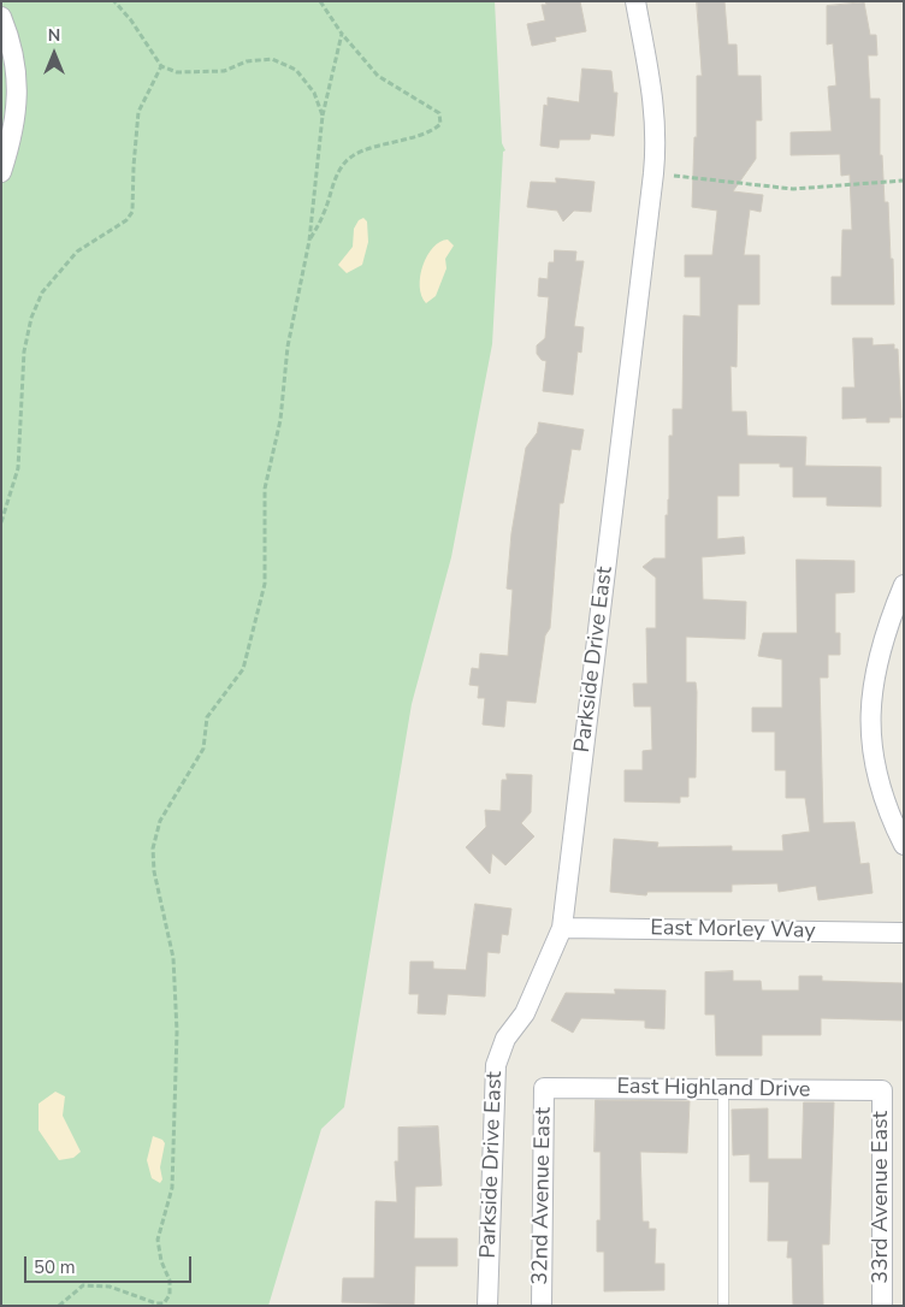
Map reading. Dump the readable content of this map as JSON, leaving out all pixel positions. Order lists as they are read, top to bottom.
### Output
{
  "streets": {
    "street": [
      "Parkside Drive East",
      "East Morley Way",
      "East Highland Drive",
      "32nd Avenue East",
      "33rd Avenue East"
    ]
  },
  "crossings": [
    ["Parkside Drive East", "East Morley Way"],
    ["East Highland Drive", "32nd Avenue East"],
    ["East Highland Drive", "33rd Avenue East"]
  ],
  "scale_bar": "50 m",
  "north": "top"
}
